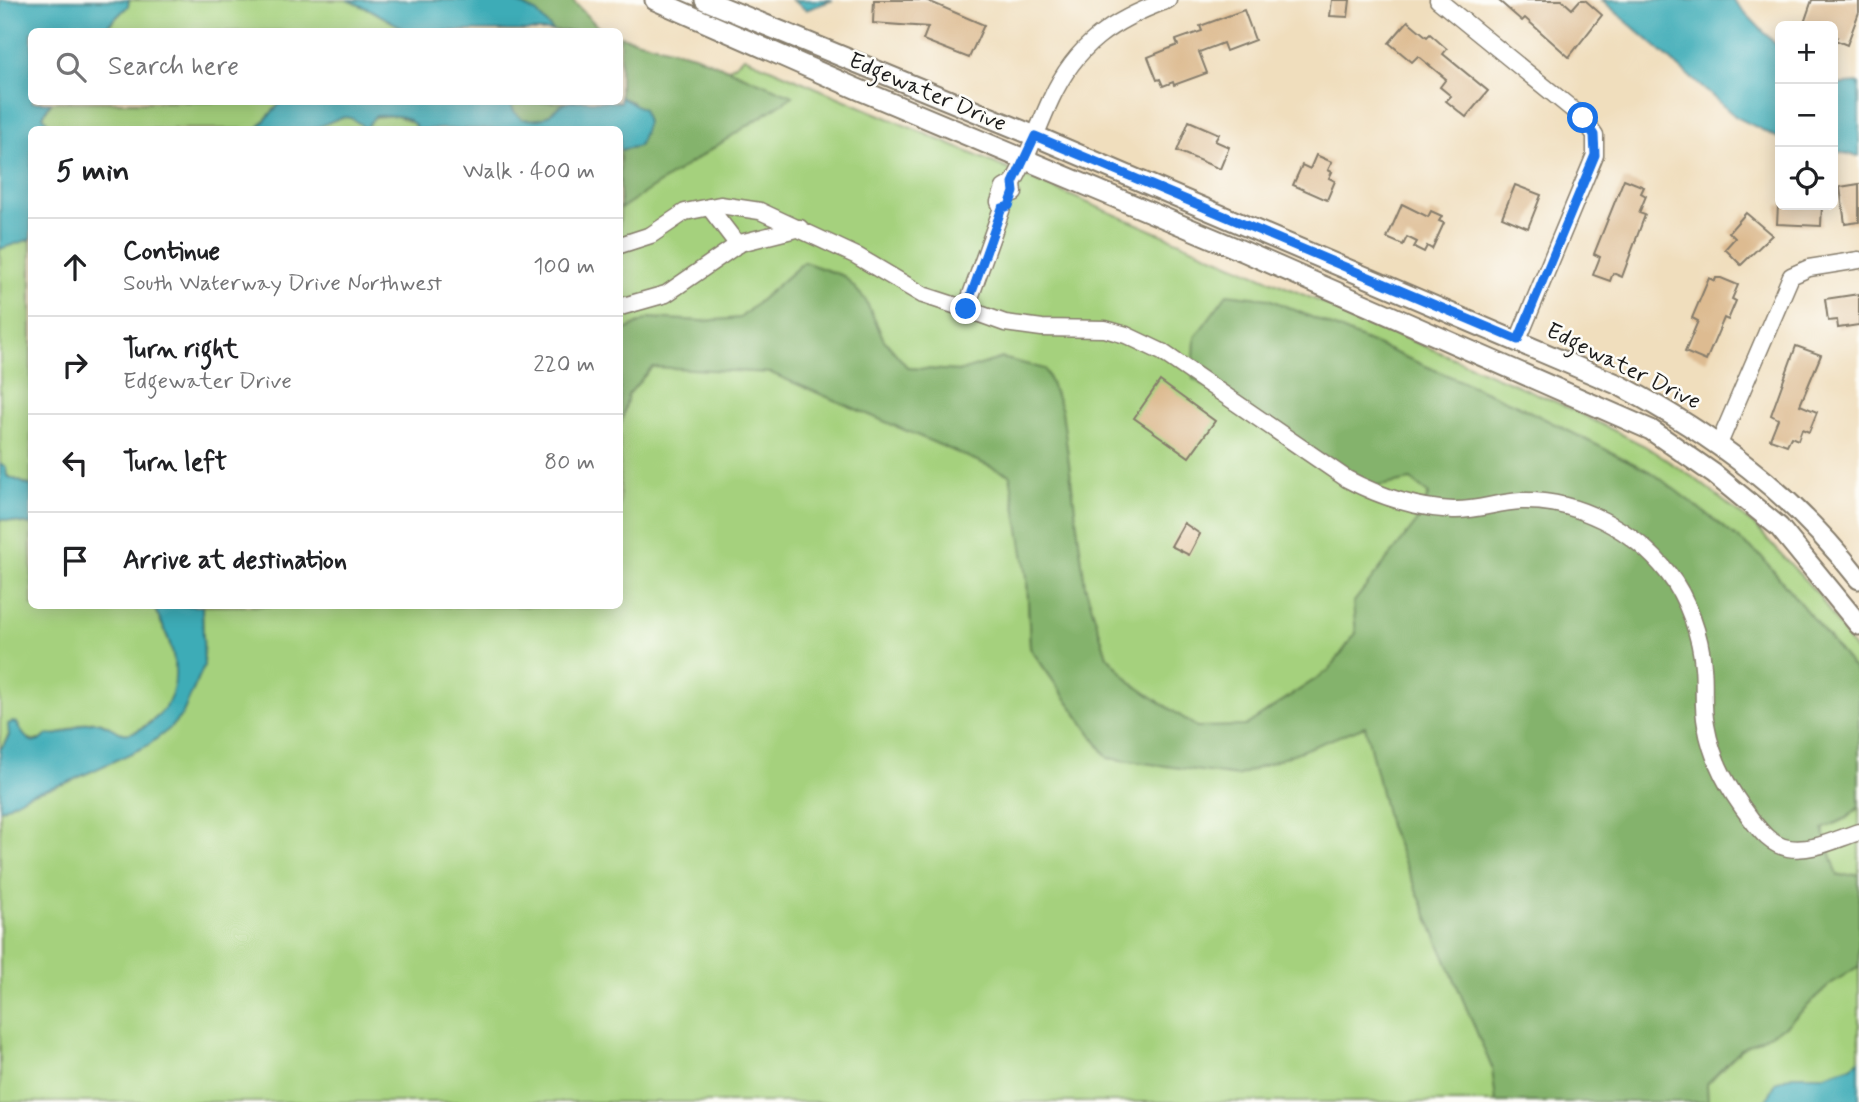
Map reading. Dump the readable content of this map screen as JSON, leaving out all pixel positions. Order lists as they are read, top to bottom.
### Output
{
  "streets": {
    "street": ["Edgewater Drive"]
  },
  "page": {
    "map_buttons": ["+", "−"],
    "search": "Search here",
    "heading": ["5 min", "Walk · 400 m"],
    "list": [
      ["Continue", "South Waterway Drive Northwest", "100 m"],
      ["Turn right", "Edgewater Drive", "220 m"],
      ["Turn left", "80 m"],
      "Arrive at destination"
    ]
  }
}
